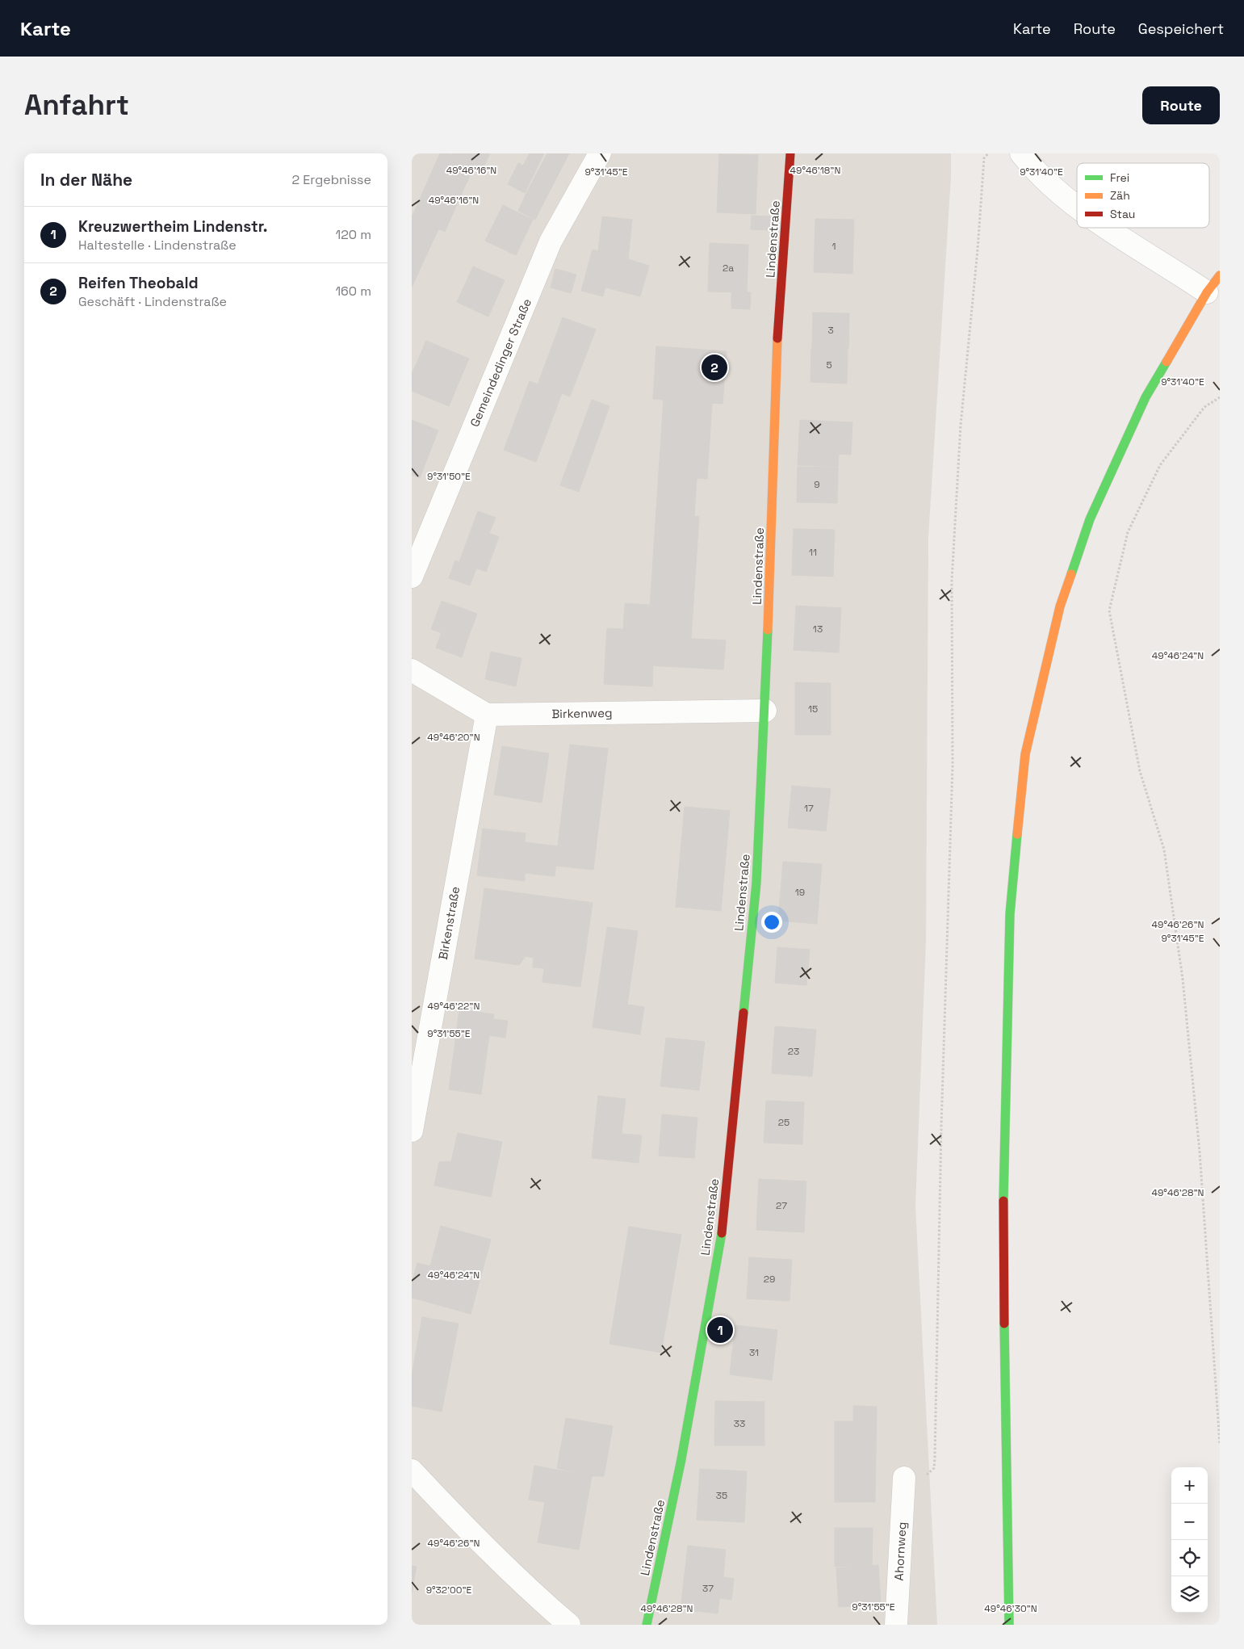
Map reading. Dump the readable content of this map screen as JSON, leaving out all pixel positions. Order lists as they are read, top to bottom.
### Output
{
  "streets": {
    "street": [
      "Lindenstraße",
      "Gemeindedinger Straße",
      "Birkenweg",
      "Birkenstraße",
      "Ahornweg"
    ]
  },
  "crossings": [
    ["Lindenstraße", "Birkenweg"],
    ["Birkenweg", "Birkenstraße"]
  ],
  "house_numbers": [
    "1",
    "2a",
    "3",
    "5",
    "9",
    "11",
    "13",
    "15",
    "17",
    "19",
    "23",
    "25",
    "27",
    "29",
    "31",
    "33",
    "35",
    "37"
  ],
  "legend": ["Frei", "Zäh", "Stau"],
  "page": {
    "header": "Karte",
    "nav": ["Karte", "Route", "Gespeichert"],
    "buttons": "Route",
    "title": "Anfahrt",
    "heading": ["In der Nähe", "2 Ergebnisse"],
    "list": [
      {
        "mark": "1",
        "name": "Kreuzwertheim Lindenstr.",
        "note": "Haltestelle · Lindenstraße",
        "value": "120 m"
      },
      {
        "mark": "2",
        "name": "Reifen Theobald",
        "note": "Geschäft · Lindenstraße",
        "value": "160 m"
      }
    ],
    "pins": ["2", "1"],
    "map_buttons": ["+", "−"]
  },
  "coordinates": [
    "49°46'16\"N",
    "49°46'18\"N",
    "9°31'45\"E",
    "9°31'40\"E",
    "9°31'50\"E",
    "49°46'24\"N",
    "49°46'20\"N",
    "49°46'26\"N",
    "49°46'22\"N",
    "9°31'55\"E",
    "49°46'28\"N",
    "9°32'00\"E",
    "49°46'30\"N"
  ]
}
